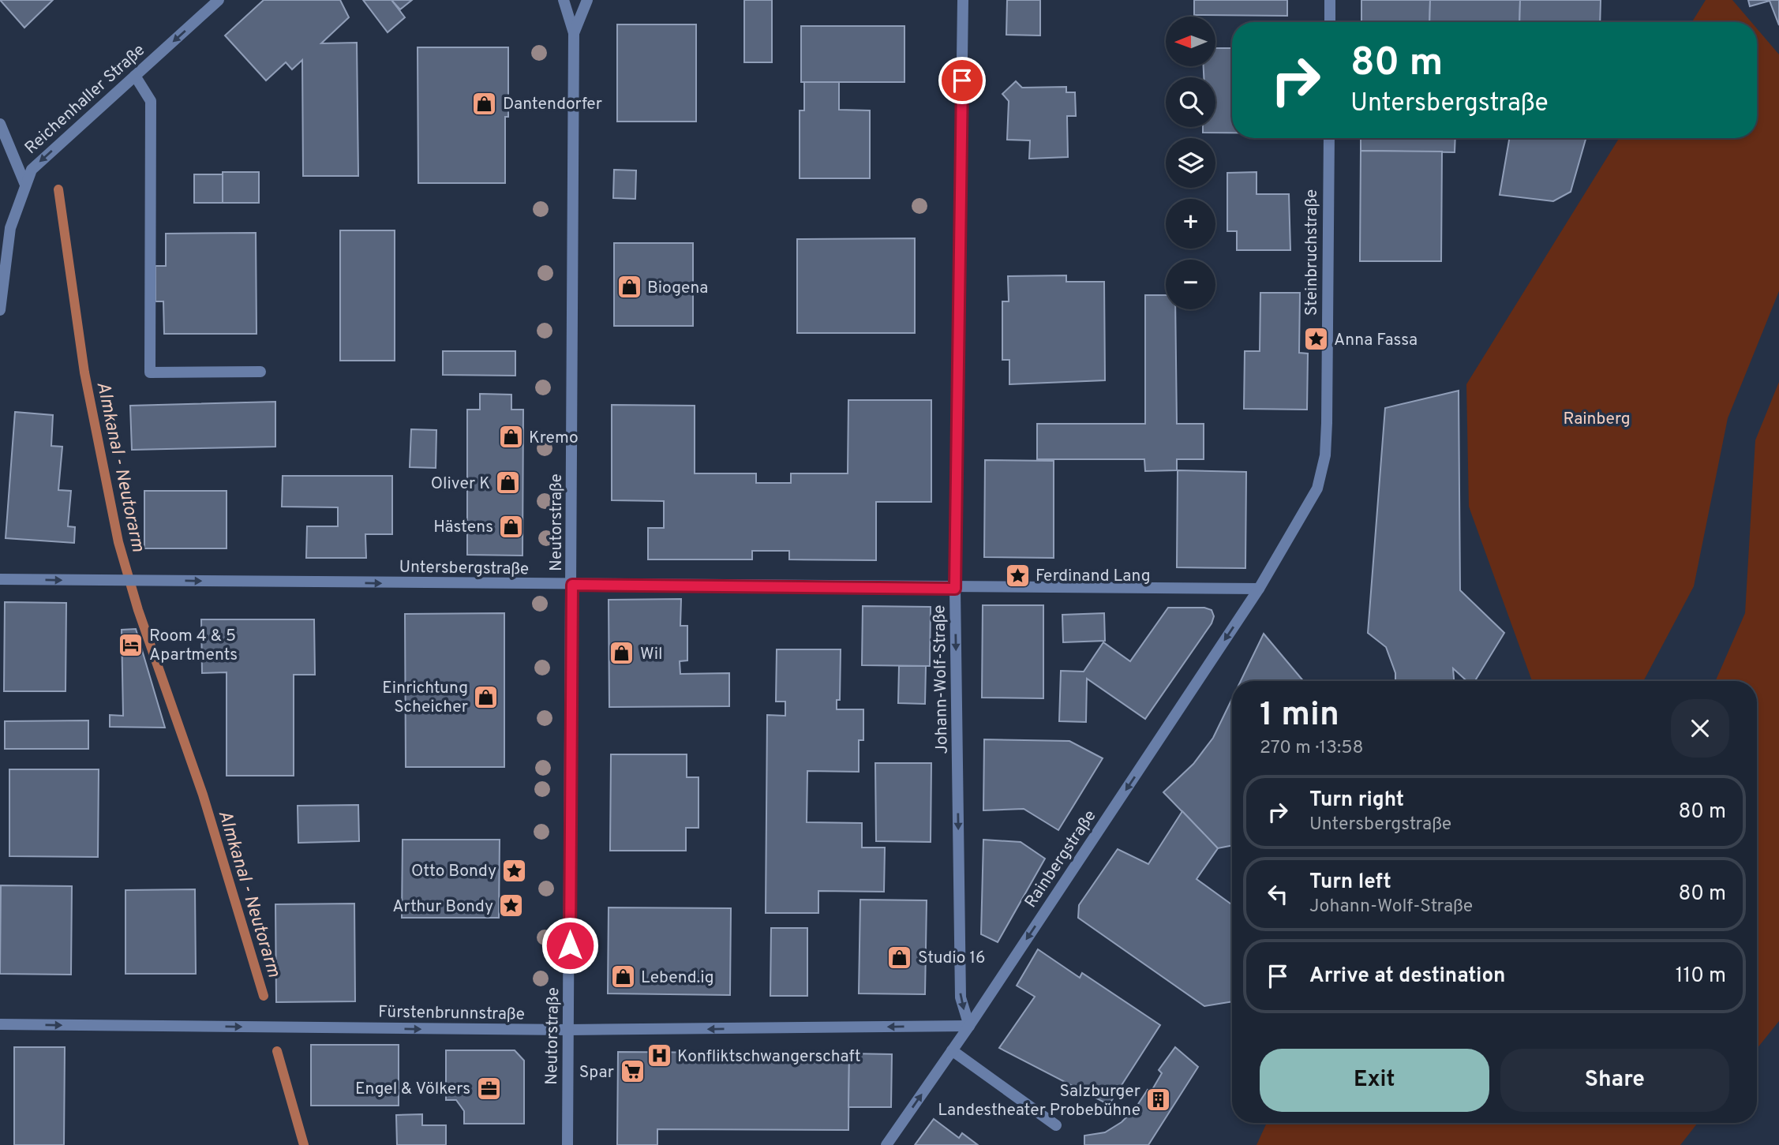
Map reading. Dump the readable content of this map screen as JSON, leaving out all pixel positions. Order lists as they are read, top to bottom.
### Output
{
  "streets": {
    "street": [
      "Reichenhaller Straße",
      "Steinbruchstraße",
      "Neutorstraße",
      "Untersbergstraße",
      "Johann-Wolf-Straße",
      "Rainbergstraße",
      "Fürstenbrunnstraße"
    ]
  },
  "crossings": [
    ["Steinbruchstraße", "Untersbergstraße"],
    ["Steinbruchstraße", "Rainbergstraße"],
    ["Neutorstraße", "Untersbergstraße"],
    ["Neutorstraße", "Fürstenbrunnstraße"],
    ["Untersbergstraße", "Johann-Wolf-Straße"],
    ["Untersbergstraße", "Rainbergstraße"],
    ["Johann-Wolf-Straße", "Rainbergstraße"],
    ["Johann-Wolf-Straße", "Fürstenbrunnstraße"],
    ["Rainbergstraße", "Fürstenbrunnstraße"]
  ],
  "one_way": ["Reichenhaller Straße", "Untersbergstraße", "Johann-Wolf-Straße"],
  "water": ["Almkanal - Neutorarm"],
  "parks": ["Rainberg"],
  "places": {
    "shop": [
      "Dantendorfer",
      "Biogena",
      "Kremo",
      "Oliver K",
      "Hästens",
      "Wil",
      "Einrichtung Scheicher",
      "Studio 16",
      "Lebend.ig"
    ],
    "place": [
      "Anna Fassa",
      "Ferdinand Lang",
      "Otto Bondy",
      "Arthur Bondy"
    ],
    "hotel": ["Room 4 & 5 Apartments"],
    "hospital": ["Konfliktschwangerschaft"],
    "supermarket": ["Spar"],
    "office": ["Engel & Völkers"],
    "building": ["Salzburger Landestheater Probebühne"]
  },
  "north": "left",
  "page": {
    "map_buttons": ["+", "−"],
    "turn": ["80 m", "Untersbergstraße"],
    "heading": ["1 min", "270 m · 13:58"],
    "list": [
      {
        "name": "Turn right",
        "note": "Untersbergstraße",
        "value": "80 m"
      },
      {
        "name": "Turn left",
        "note": "Johann-Wolf-Straße",
        "value": "80 m"
      },
      {
        "name": "Arrive at destination",
        "value": "110 m"
      }
    ],
    "buttons": ["Exit", "Share"]
  }
}
